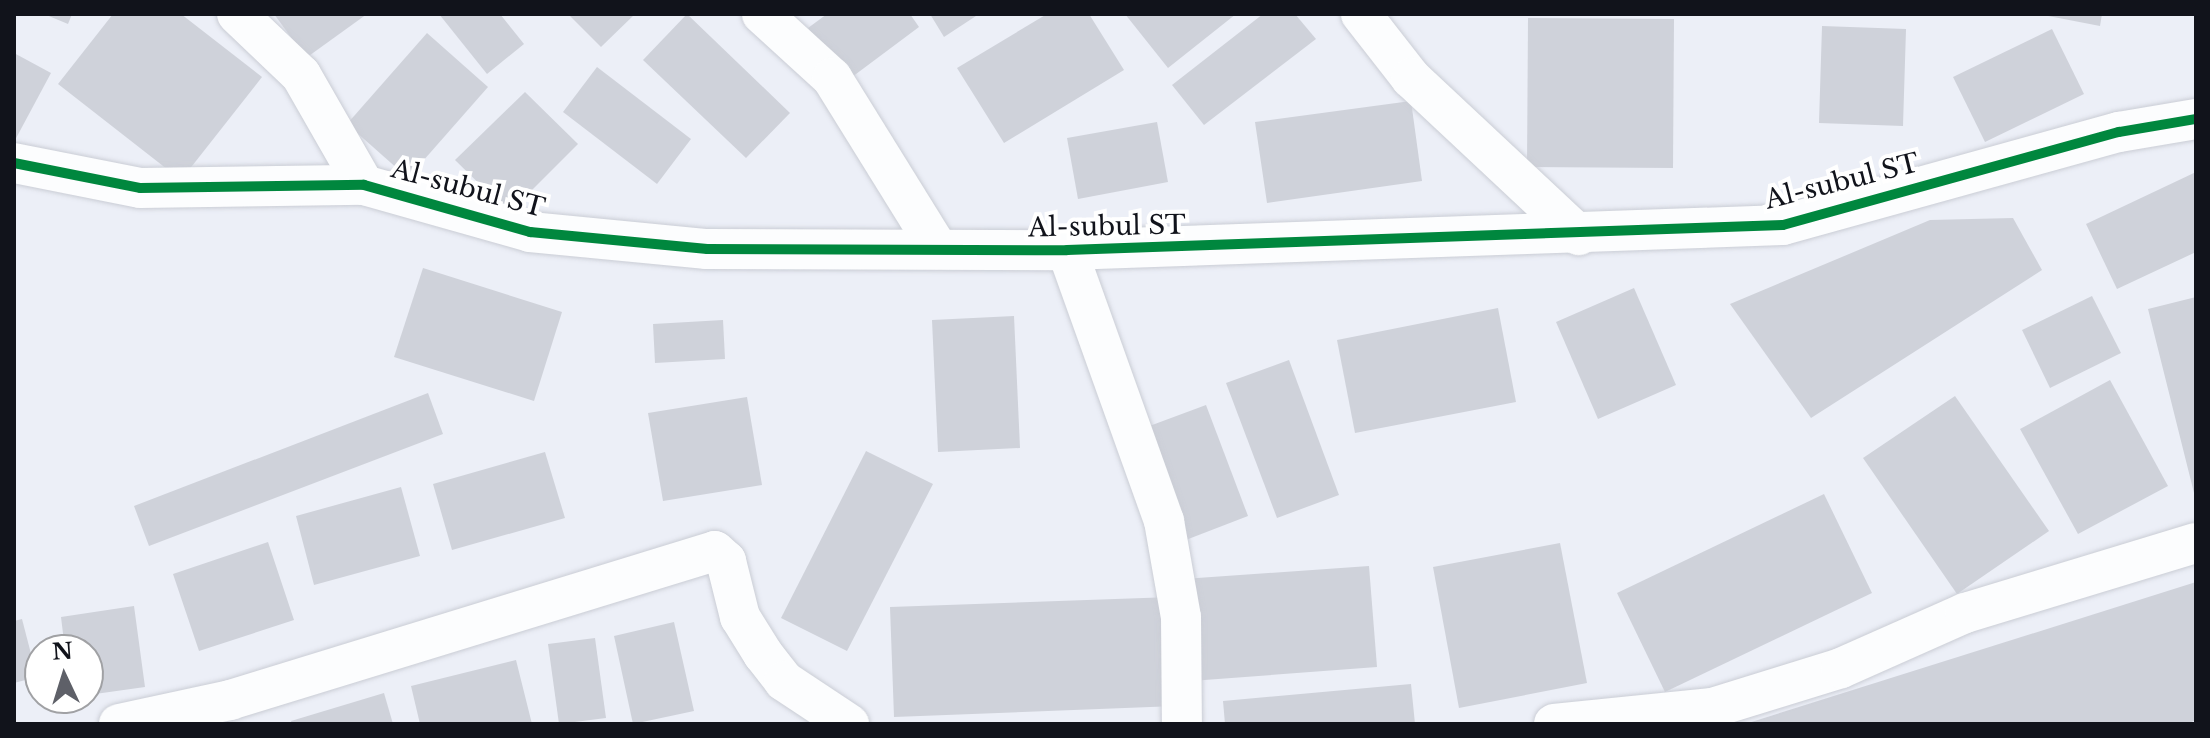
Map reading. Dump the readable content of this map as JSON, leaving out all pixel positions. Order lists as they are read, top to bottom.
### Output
{
  "streets": {
    "street": ["Al-subul ST"]
  },
  "north": "top"
}
